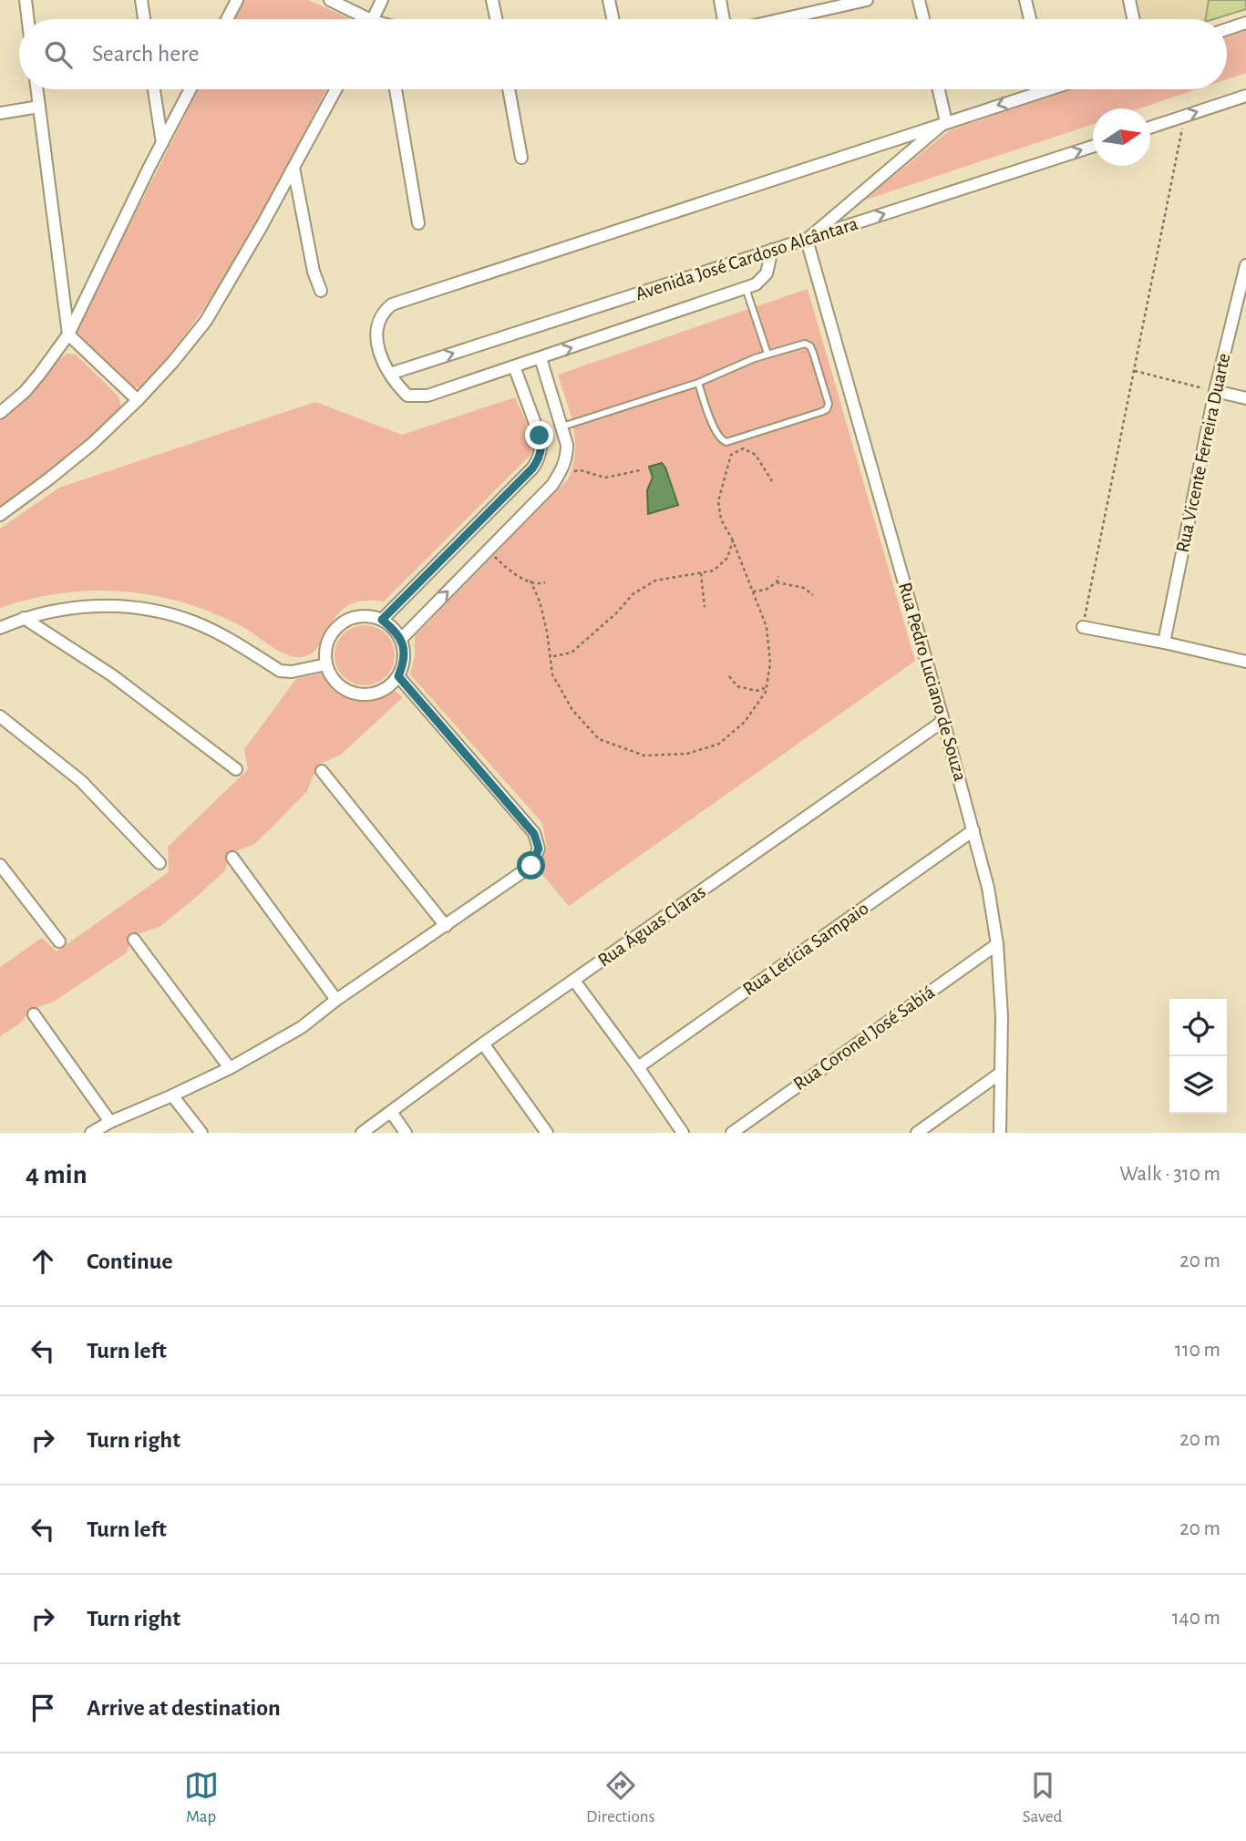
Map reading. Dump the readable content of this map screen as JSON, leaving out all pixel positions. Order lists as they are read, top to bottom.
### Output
{
  "streets": {
    "street": [
      "Avenida José Cardoso Alcântara",
      "Rua Vicente Ferreira Duarte",
      "Rua Pedro Luciano de Souza",
      "Rua Águas Claras",
      "Rua Letícia Sampaio",
      "Rua Coronel José Sabiá"
    ]
  },
  "crossings": [
    ["Avenida José Cardoso Alcântara", "Rua Pedro Luciano de Souza"],
    ["Rua Pedro Luciano de Souza", "Rua Águas Claras"],
    ["Rua Pedro Luciano de Souza", "Rua Letícia Sampaio"],
    ["Rua Pedro Luciano de Souza", "Rua Coronel José Sabiá"]
  ],
  "north": "right",
  "page": {
    "search": "Search here",
    "heading": ["4 min", "Walk · 310 m"],
    "list": [
      ["Continue", "20 m"],
      ["Turn left", "110 m"],
      ["Turn right", "20 m"],
      ["Turn left", "20 m"],
      ["Turn right", "140 m"],
      "Arrive at destination"
    ],
    "nav": ["Map", "Directions", "Saved"]
  }
}
